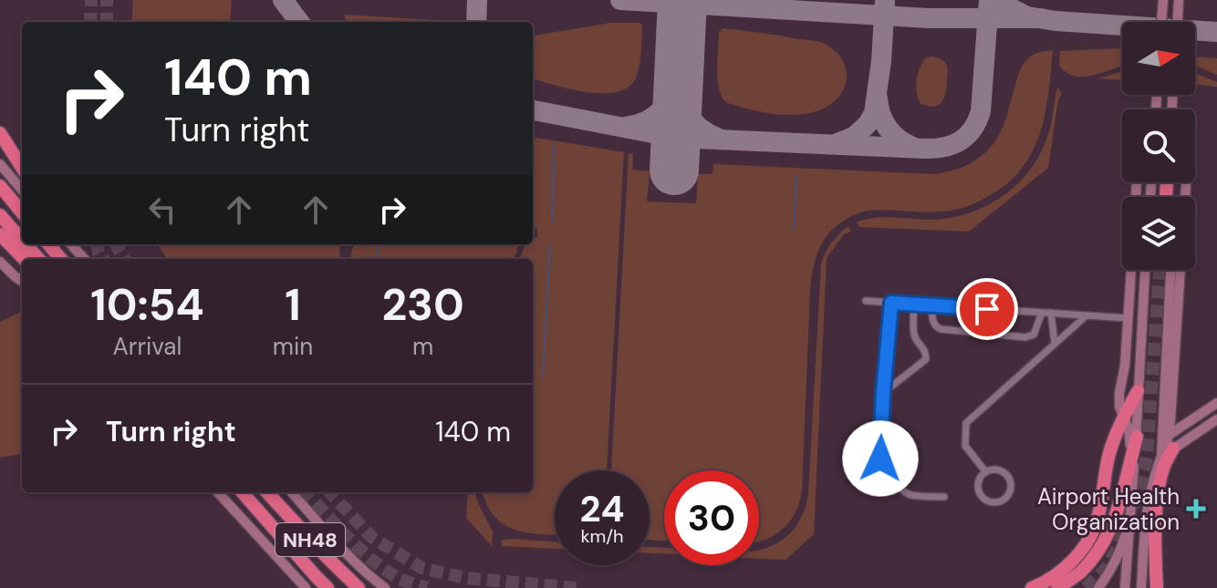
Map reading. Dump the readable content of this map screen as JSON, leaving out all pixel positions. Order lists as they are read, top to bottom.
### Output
{
  "streets": {
    "highway": ["NH48"]
  },
  "places": {
    "health": ["Airport Health Organization"]
  },
  "north": "right",
  "page": {
    "turn": ["140 m", "Turn right"],
    "eta": [
      "10:54",
      "Arrival",
      "1",
      "min",
      "230",
      "m"
    ],
    "list": [
      {
        "name": "Turn right",
        "value": "140 m"
      }
    ],
    "speed": "24 km/h",
    "limit": "30"
  }
}
